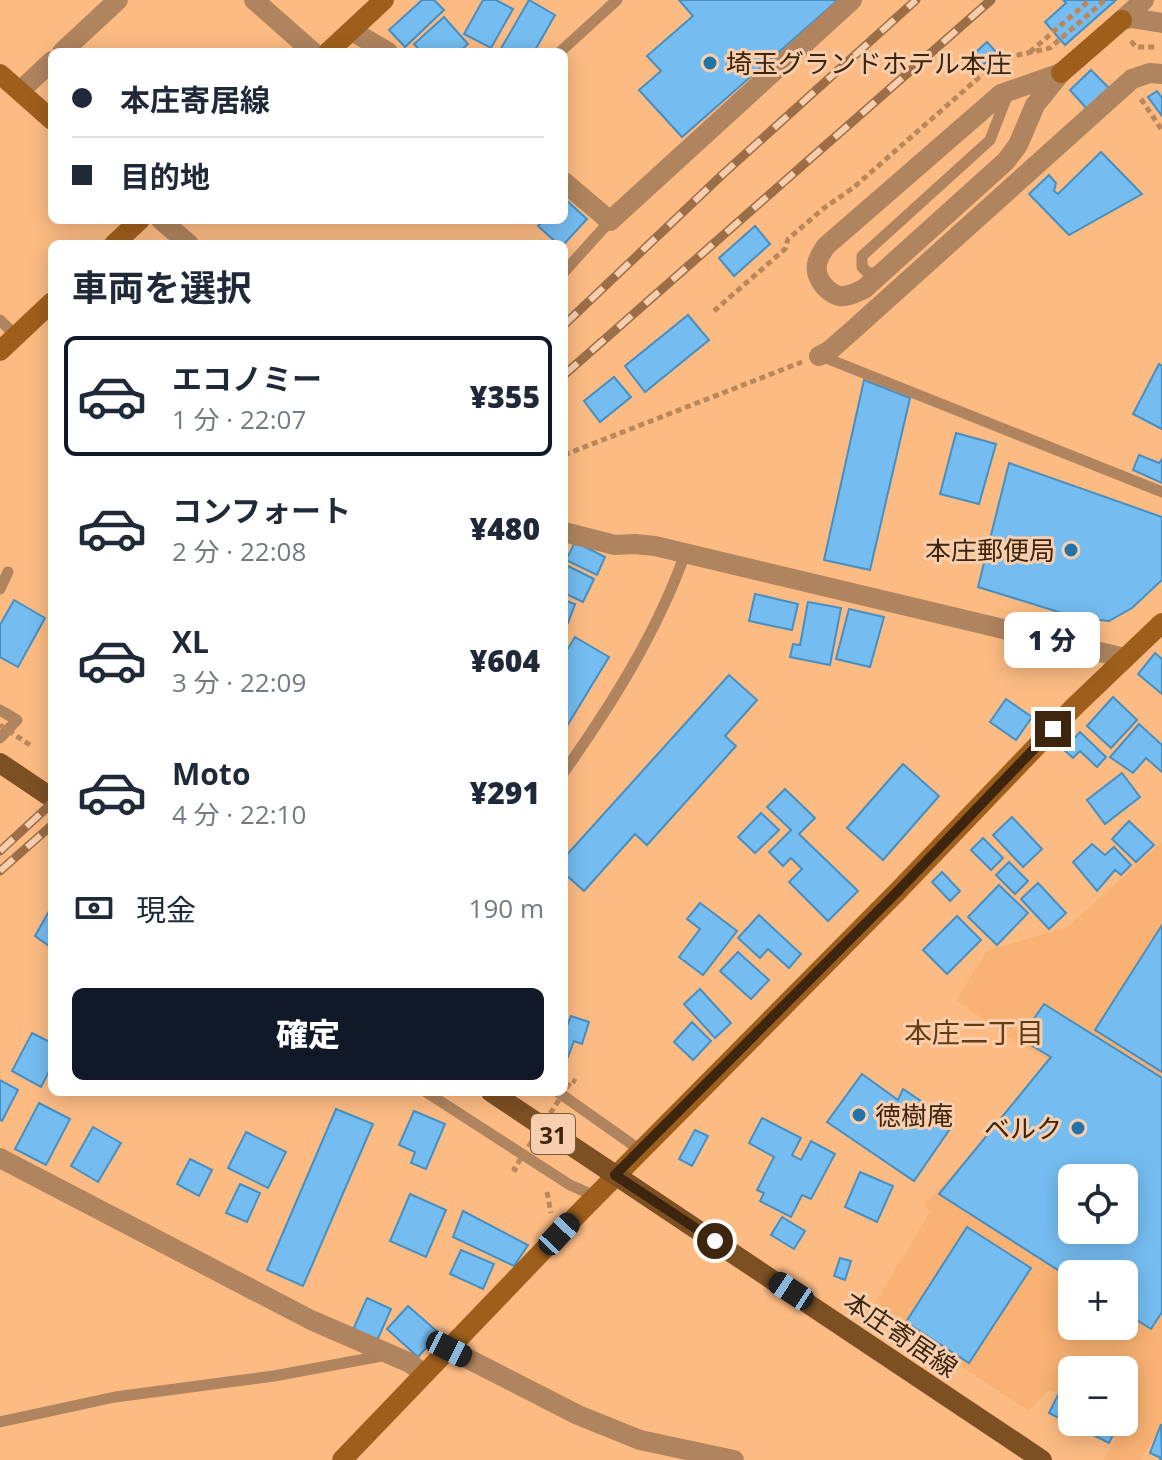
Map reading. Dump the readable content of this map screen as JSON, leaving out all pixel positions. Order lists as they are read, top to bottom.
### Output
{
  "streets": {
    "main road": ["31", "本庄寄居線"]
  },
  "districts": ["本庄二丁目"],
  "places": [
    "埼玉グランドホテル本庄",
    "本庄郵便局",
    "徳樹庵",
    "ベルク"
  ],
  "page": {
    "banner": ["本庄寄居線", "目的地"],
    "heading": "車両を選択",
    "list": [
      {
        "name": "エコノミー",
        "note": "1 分 · 22:07",
        "value": "¥355"
      },
      {
        "name": "コンフォート",
        "note": "2 分 · 22:08",
        "value": "¥480"
      },
      {
        "name": "XL",
        "note": "3 分 · 22:09",
        "value": "¥604"
      },
      {
        "name": "Moto",
        "note": "4 分 · 22:10",
        "value": "¥291"
      }
    ],
    "bubble": "1 分",
    "pay": ["現金", "190 m"],
    "buttons": "確定",
    "map_buttons": ["+", "−"]
  }
}
